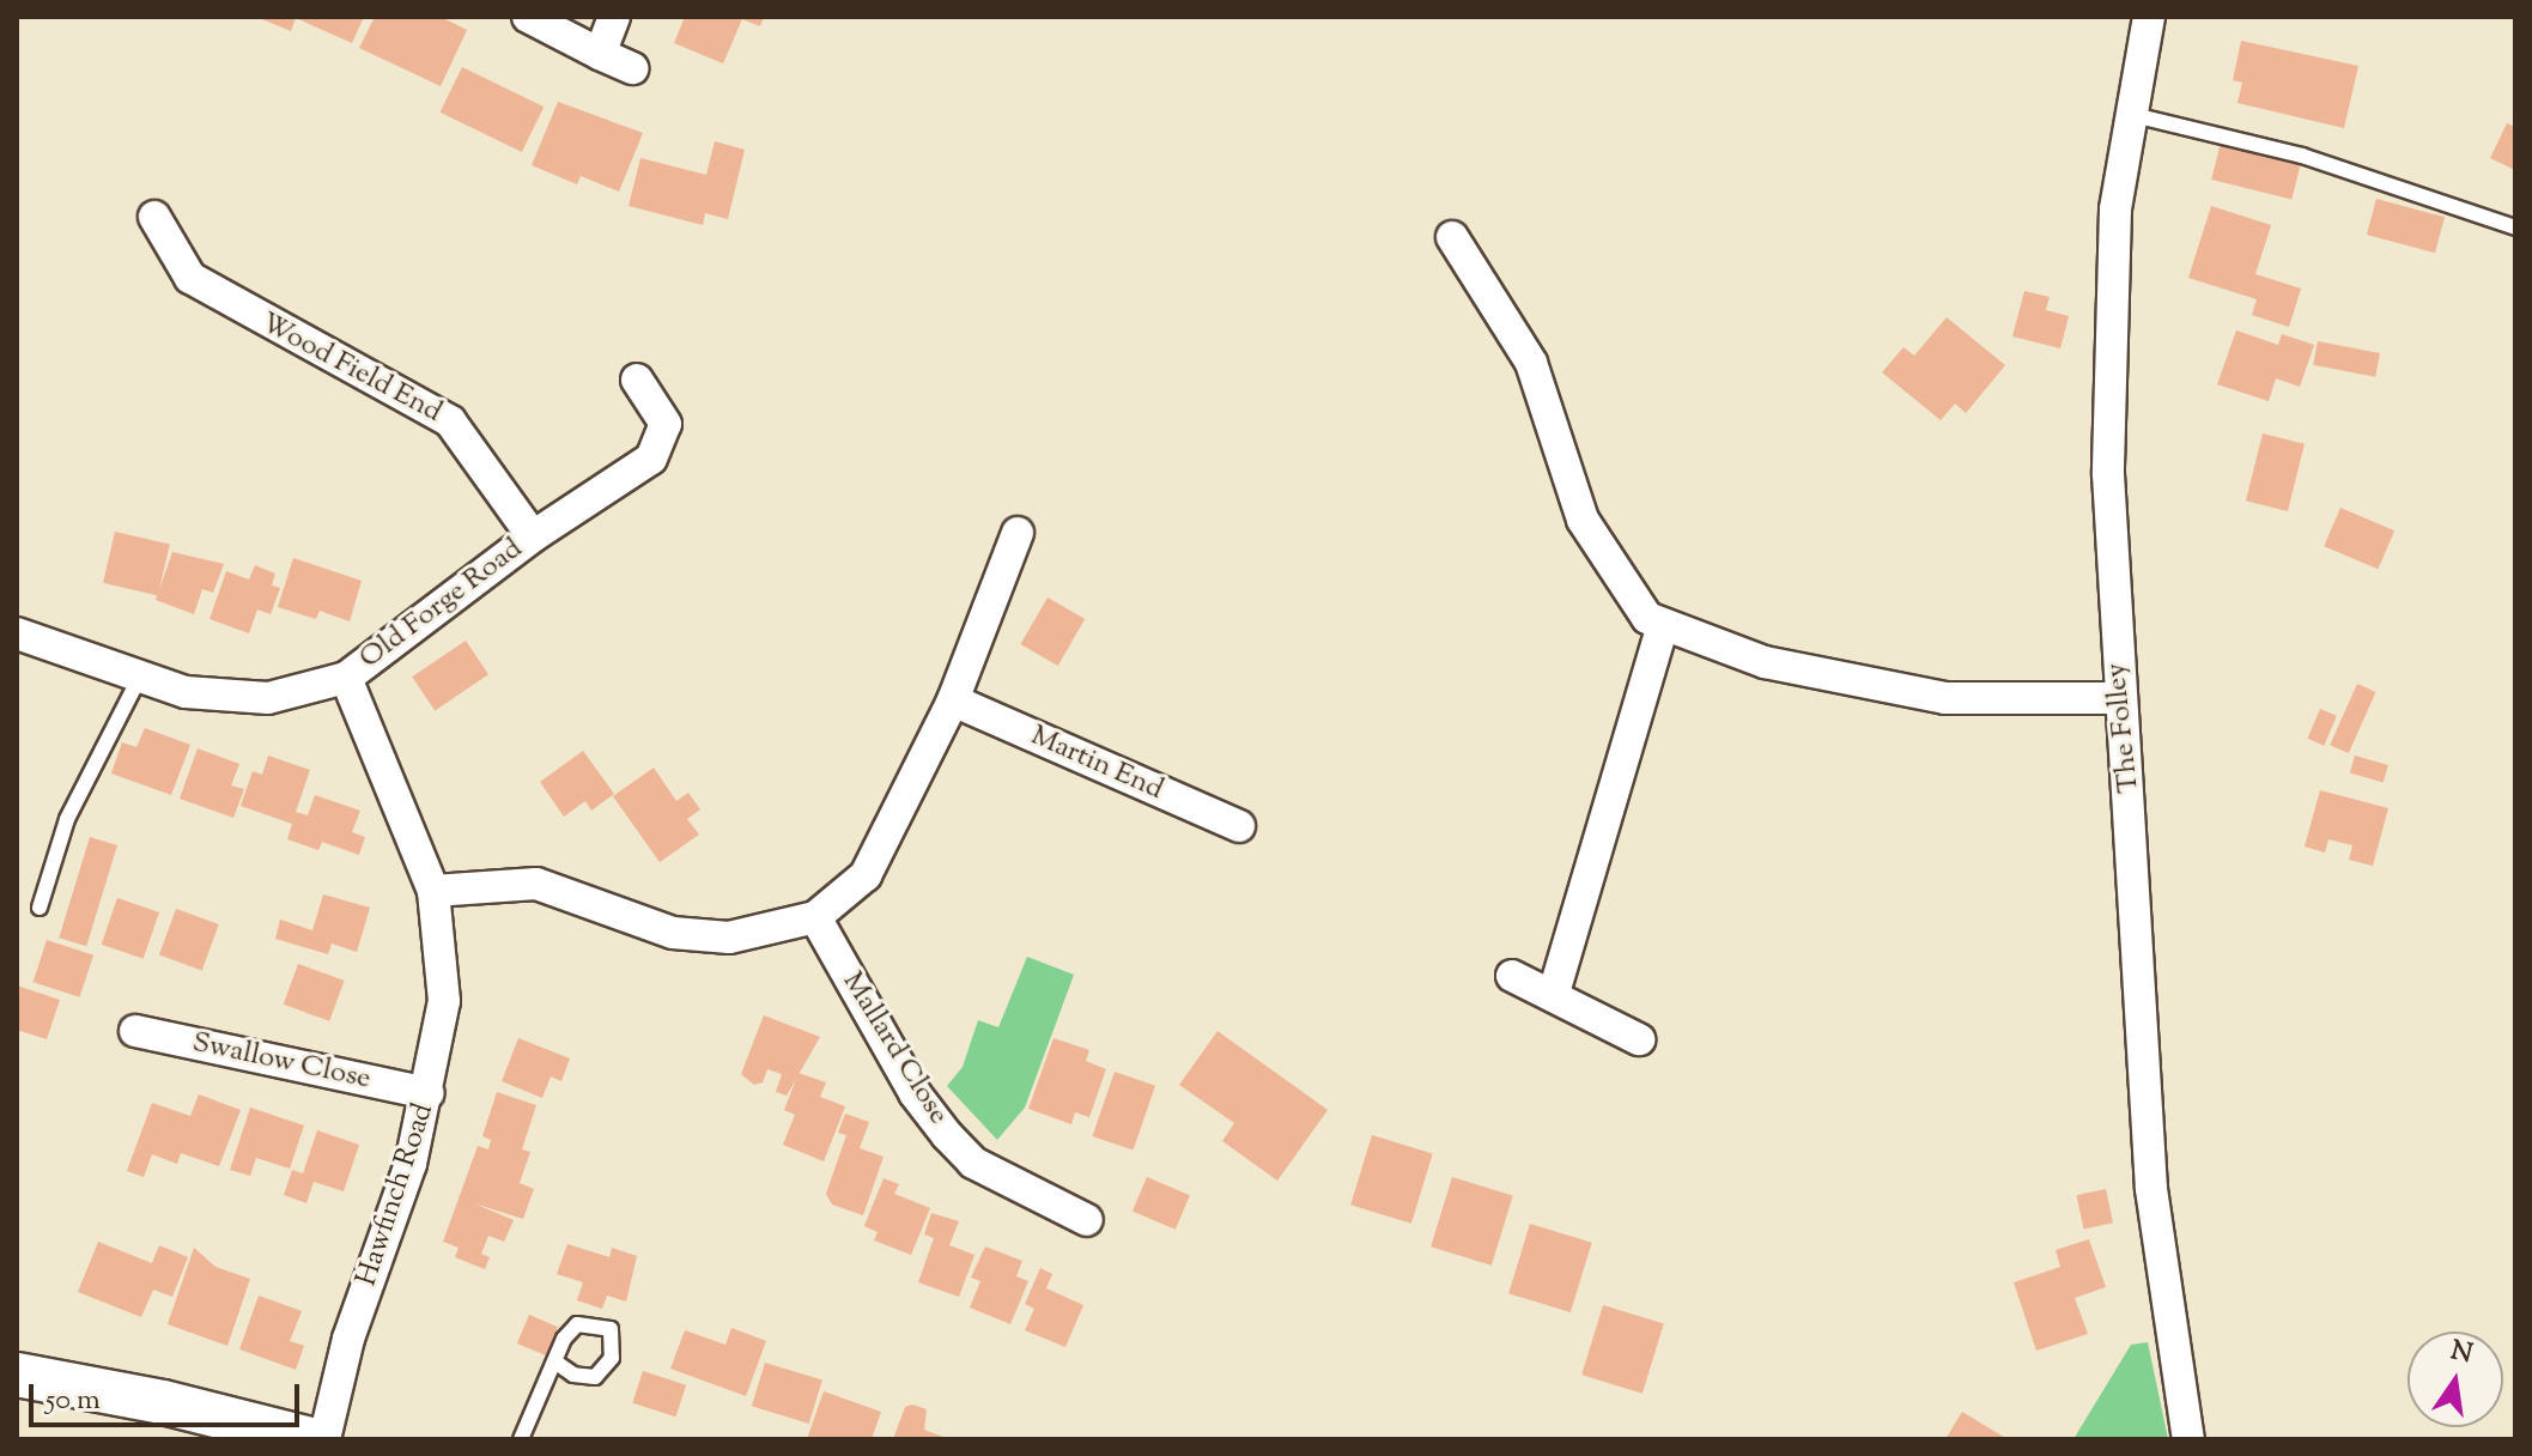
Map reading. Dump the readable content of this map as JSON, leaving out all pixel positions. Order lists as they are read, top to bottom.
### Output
{
  "streets": {
    "street": [
      "Wood Field End",
      "Old Forge Road",
      "The Folley",
      "Martin End",
      "Mallard Close",
      "Swallow Close",
      "Hawfinch Road"
    ]
  },
  "crossings": [
    ["Wood Field End", "Old Forge Road"],
    ["Old Forge Road", "Hawfinch Road"],
    ["Swallow Close", "Hawfinch Road"]
  ],
  "scale_bar": "50 m",
  "north": "top"
}
